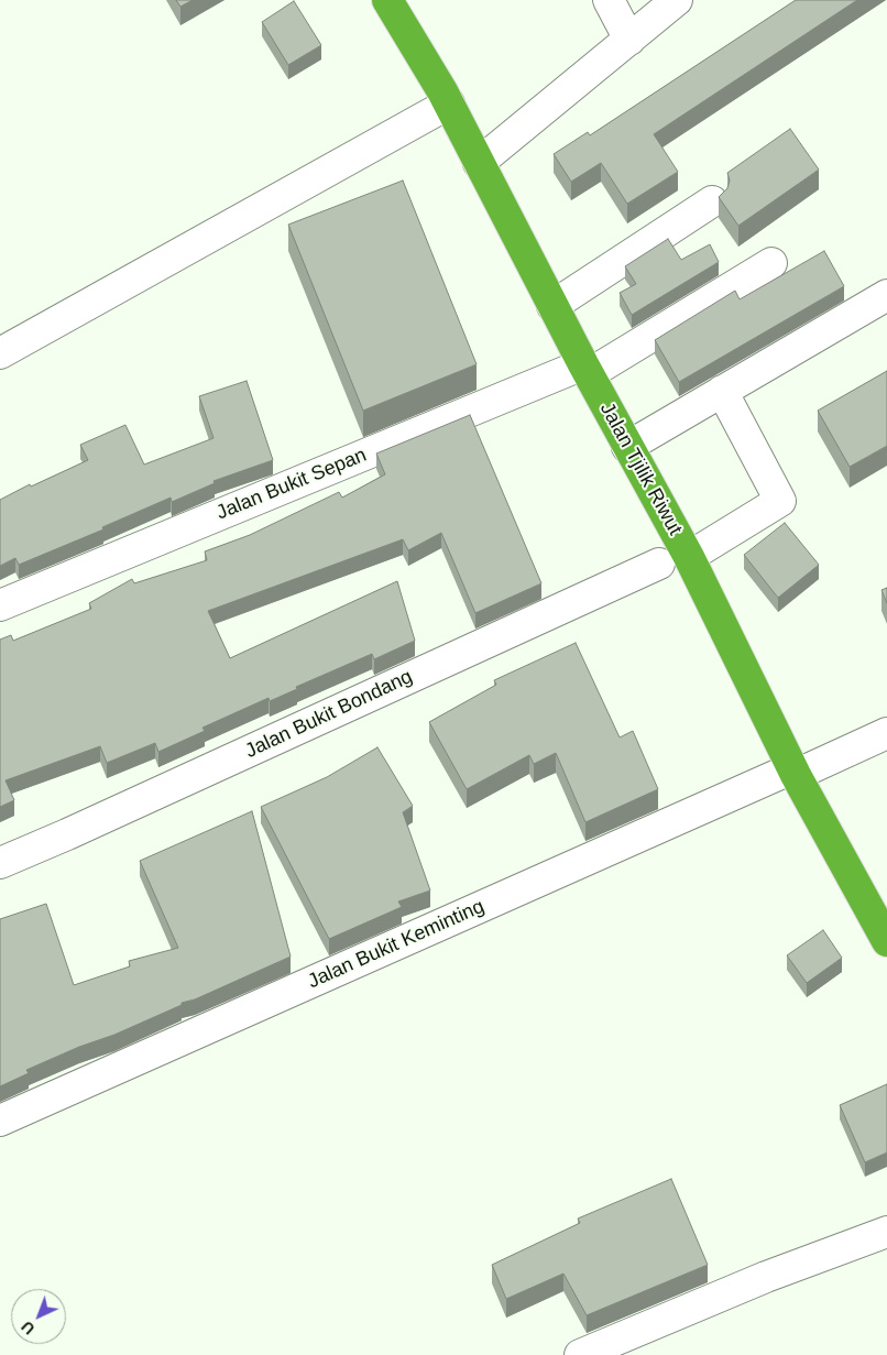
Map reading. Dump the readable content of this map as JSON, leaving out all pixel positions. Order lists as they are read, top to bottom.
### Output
{
  "streets": {
    "highway": ["Jalan Tjilik Riwut"],
    "street": ["Jalan Bukit Sepan", "Jalan Bukit Bondang", "Jalan Bukit Keminting"]
  },
  "crossings": [
    ["Jalan Tjilik Riwut", "Jalan Bukit Sepan"],
    ["Jalan Tjilik Riwut", "Jalan Bukit Keminting"]
  ],
  "north": "bottom left"
}
